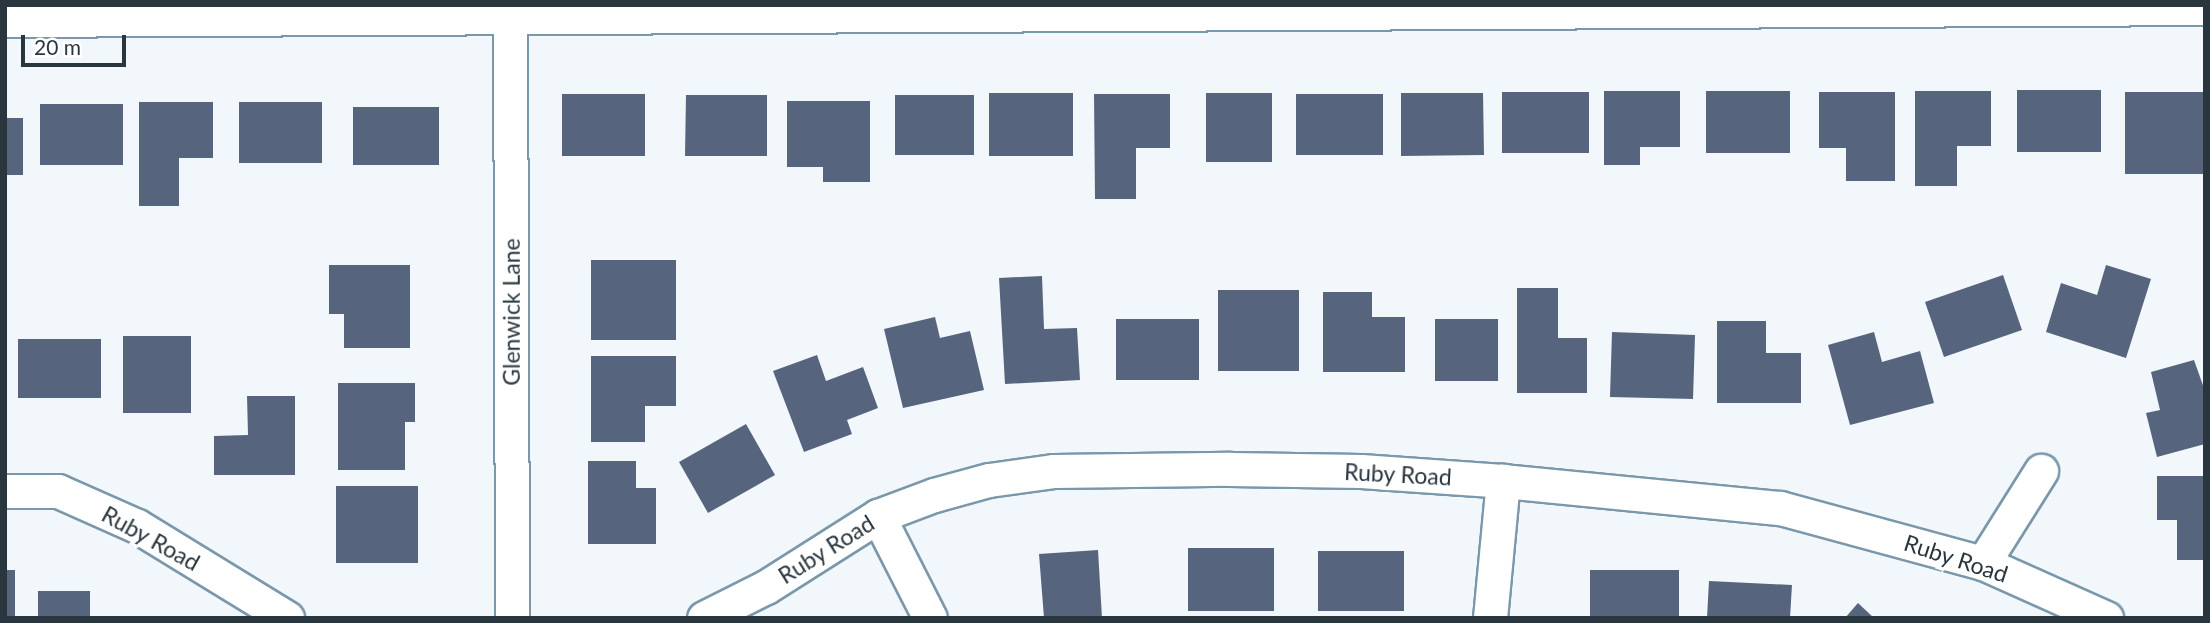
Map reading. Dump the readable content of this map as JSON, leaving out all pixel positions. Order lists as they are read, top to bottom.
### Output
{
  "streets": {
    "street": ["Glenwick Lane", "Ruby Road"]
  },
  "scale_bar": "20 m"
}
